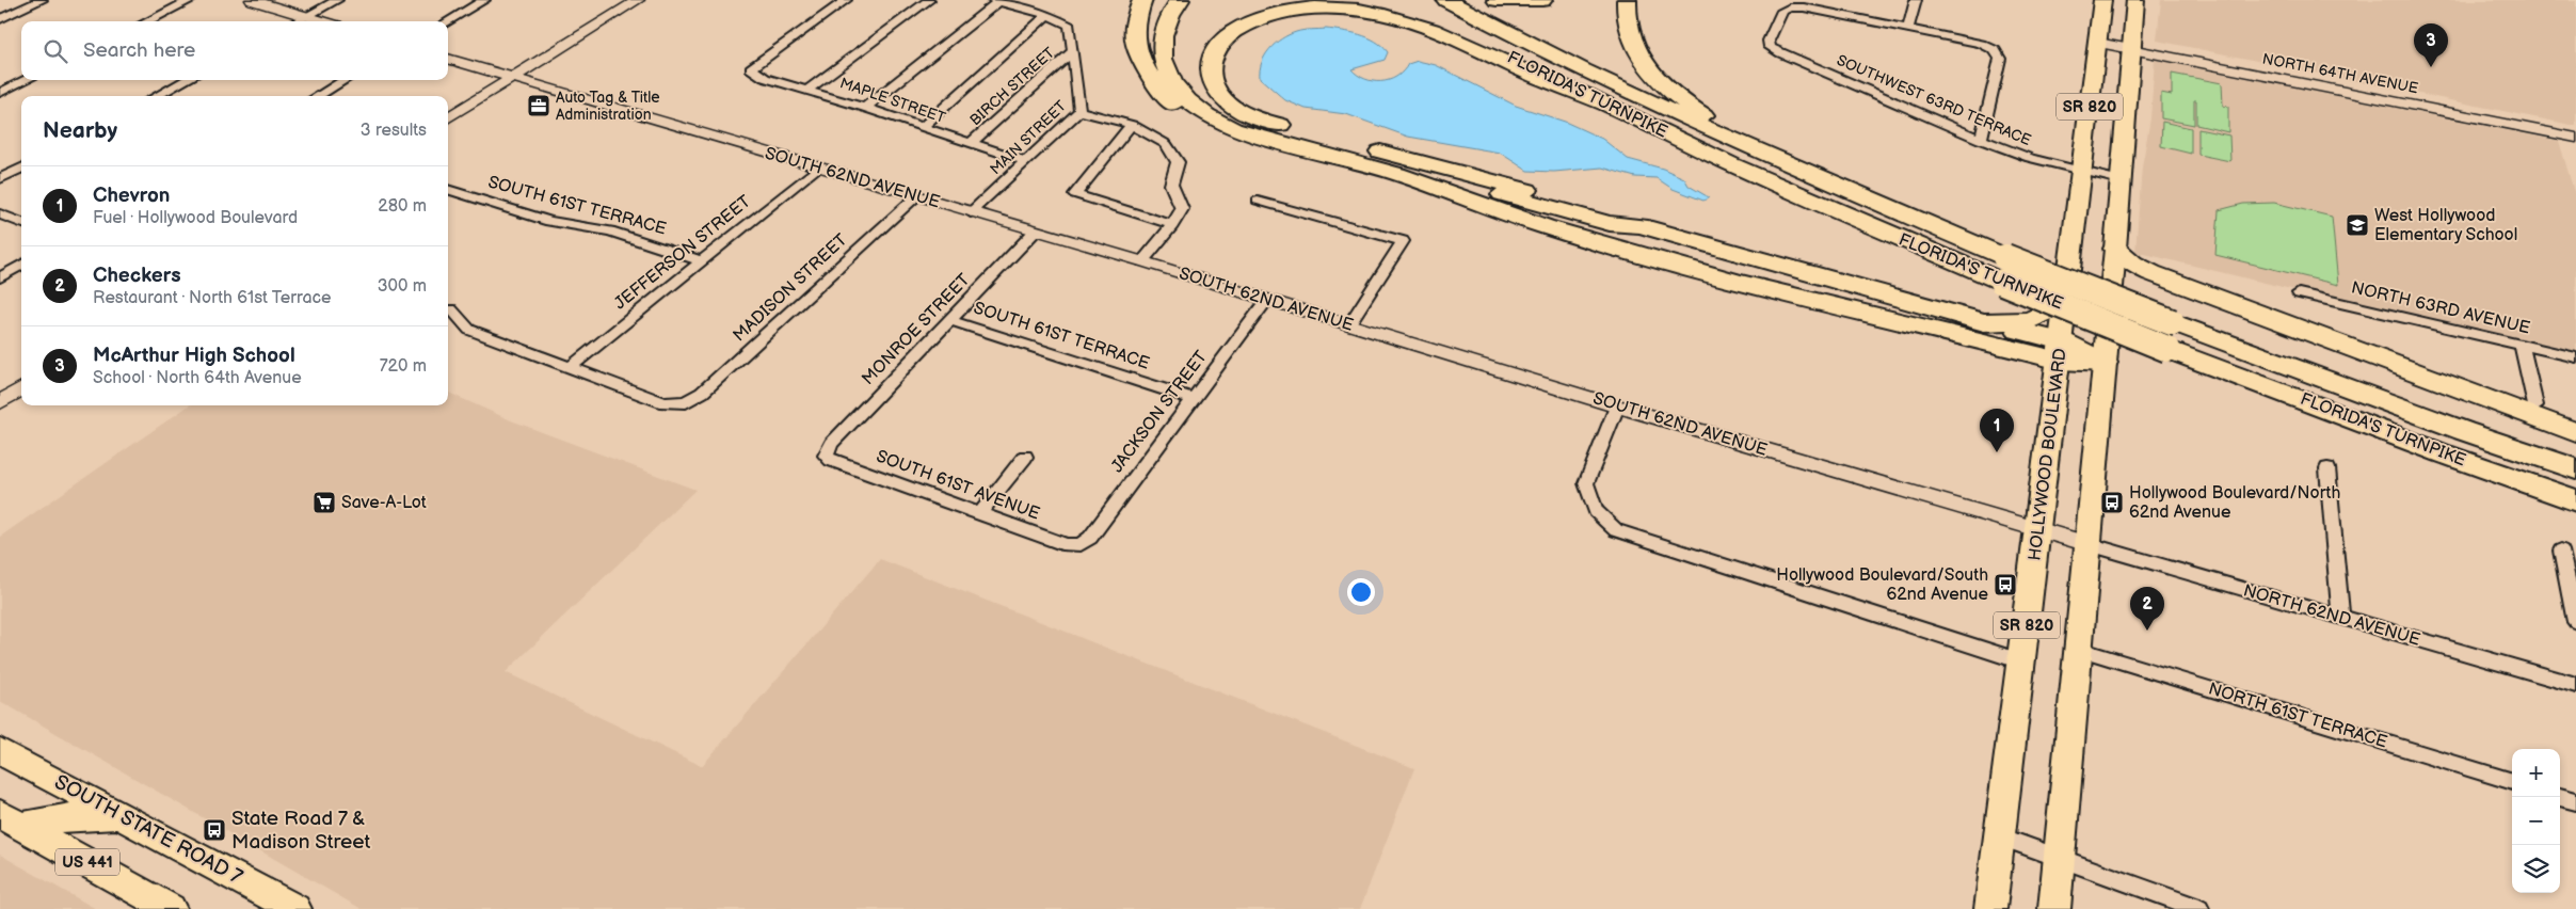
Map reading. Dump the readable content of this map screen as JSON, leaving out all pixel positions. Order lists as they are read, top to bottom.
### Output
{
  "streets": {
    "highway": ["FLORIDA'S TURNPIKE"],
    "main road": [
      "SR 820",
      "HOLLYWOOD BOULEVARD",
      "SOUTH STATE ROAD 7",
      "US 441"
    ],
    "street": [
      "NORTH 64TH AVENUE",
      "BIRCH STREET",
      "MAPLE STREET",
      "SOUTHWEST 63RD TERRACE",
      "MAIN STREET",
      "SOUTH 62ND AVENUE",
      "SOUTH 61ST TERRACE",
      "JEFFERSON STREET",
      "MADISON STREET",
      "NORTH 63RD AVENUE",
      "MONROE STREET",
      "JACKSON STREET",
      "SOUTH 61ST AVENUE",
      "NORTH 62ND AVENUE",
      "NORTH 61ST TERRACE"
    ]
  },
  "crossings": [
    ["NORTH 64TH AVENUE", "SR 820"],
    ["NORTH 64TH AVENUE", "HOLLYWOOD BOULEVARD"],
    ["BIRCH STREET", "MAPLE STREET"],
    ["BIRCH STREET", "MAIN STREET"],
    ["MAPLE STREET", "MAIN STREET"],
    ["SOUTHWEST 63RD TERRACE", "SR 820"],
    ["SOUTHWEST 63RD TERRACE", "HOLLYWOOD BOULEVARD"],
    ["SR 820", "SOUTH 62ND AVENUE"],
    ["SR 820", "NORTH 62ND AVENUE"],
    ["SR 820", "NORTH 61ST TERRACE"],
    ["MAIN STREET", "SOUTH 62ND AVENUE"],
    ["SOUTH 62ND AVENUE", "JEFFERSON STREET"],
    ["SOUTH 62ND AVENUE", "MADISON STREET"],
    ["SOUTH 62ND AVENUE", "MONROE STREET"],
    ["SOUTH 62ND AVENUE", "JACKSON STREET"],
    ["SOUTH 62ND AVENUE", "HOLLYWOOD BOULEVARD"],
    ["SOUTH 62ND AVENUE", "NORTH 62ND AVENUE"],
    ["SOUTH 61ST TERRACE", "JEFFERSON STREET"],
    ["SOUTH 61ST TERRACE", "MONROE STREET"],
    ["SOUTH 61ST TERRACE", "JACKSON STREET"],
    ["JEFFERSON STREET", "MADISON STREET"],
    ["MONROE STREET", "SOUTH 61ST AVENUE"],
    ["JACKSON STREET", "SOUTH 61ST AVENUE"]
  ],
  "places": {
    "office": ["Auto Tag & Title Administration"],
    "school or university": ["West Hollywood Elementary School"],
    "supermarket": ["Save-A-Lot"],
    "bus stop": ["Hollywood Boulevard/North 62nd Avenue", "Hollywood Boulevard/South 62nd Avenue", "State Road 7 & Madison Street"]
  },
  "page": {
    "search": "Search here",
    "pins": ["3", "1", "2"],
    "heading": ["Nearby", "3 results"],
    "list": [
      {
        "mark": "1",
        "name": "Chevron",
        "note": "Fuel · Hollywood Boulevard",
        "value": "280 m"
      },
      {
        "mark": "2",
        "name": "Checkers",
        "note": "Restaurant · North 61st Terrace",
        "value": "300 m"
      },
      {
        "mark": "3",
        "name": "McArthur High School",
        "note": "School · North 64th Avenue",
        "value": "720 m"
      }
    ],
    "map_buttons": ["+", "−"]
  }
}
